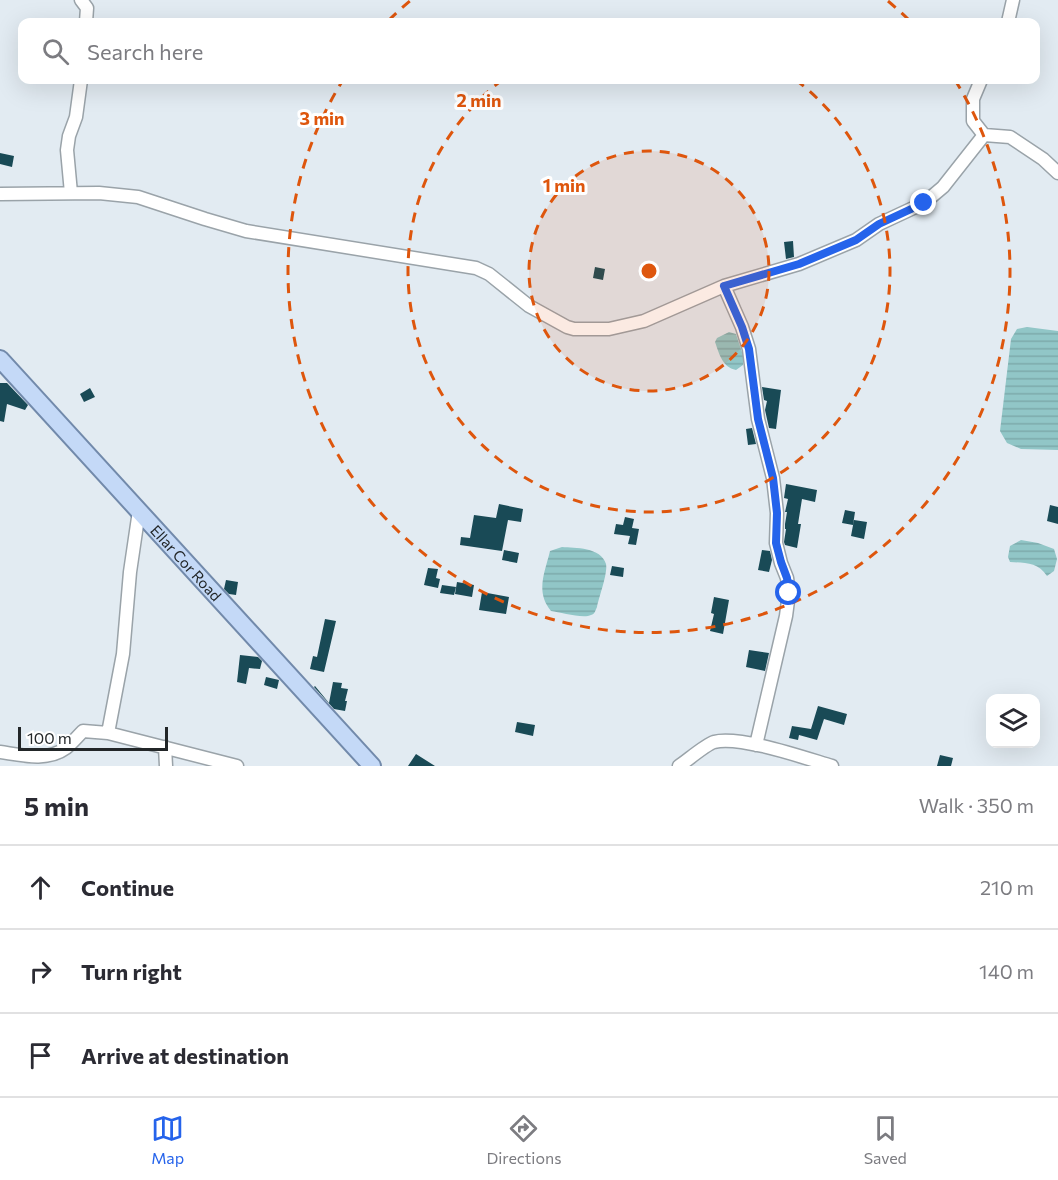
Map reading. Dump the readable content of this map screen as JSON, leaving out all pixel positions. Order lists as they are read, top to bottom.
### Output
{
  "streets": {
    "main road": ["Ellar Cor Road"]
  },
  "scale_bar": "100 m",
  "page": {
    "search": "Search here",
    "scale": "100 m",
    "heading": ["5 min", "Walk · 350 m"],
    "list": [
      ["Continue", "210 m"],
      ["Turn right", "140 m"],
      "Arrive at destination"
    ],
    "nav": ["Map", "Directions", "Saved"]
  },
  "rings": ["2 min", "3 min", "1 min"]
}
